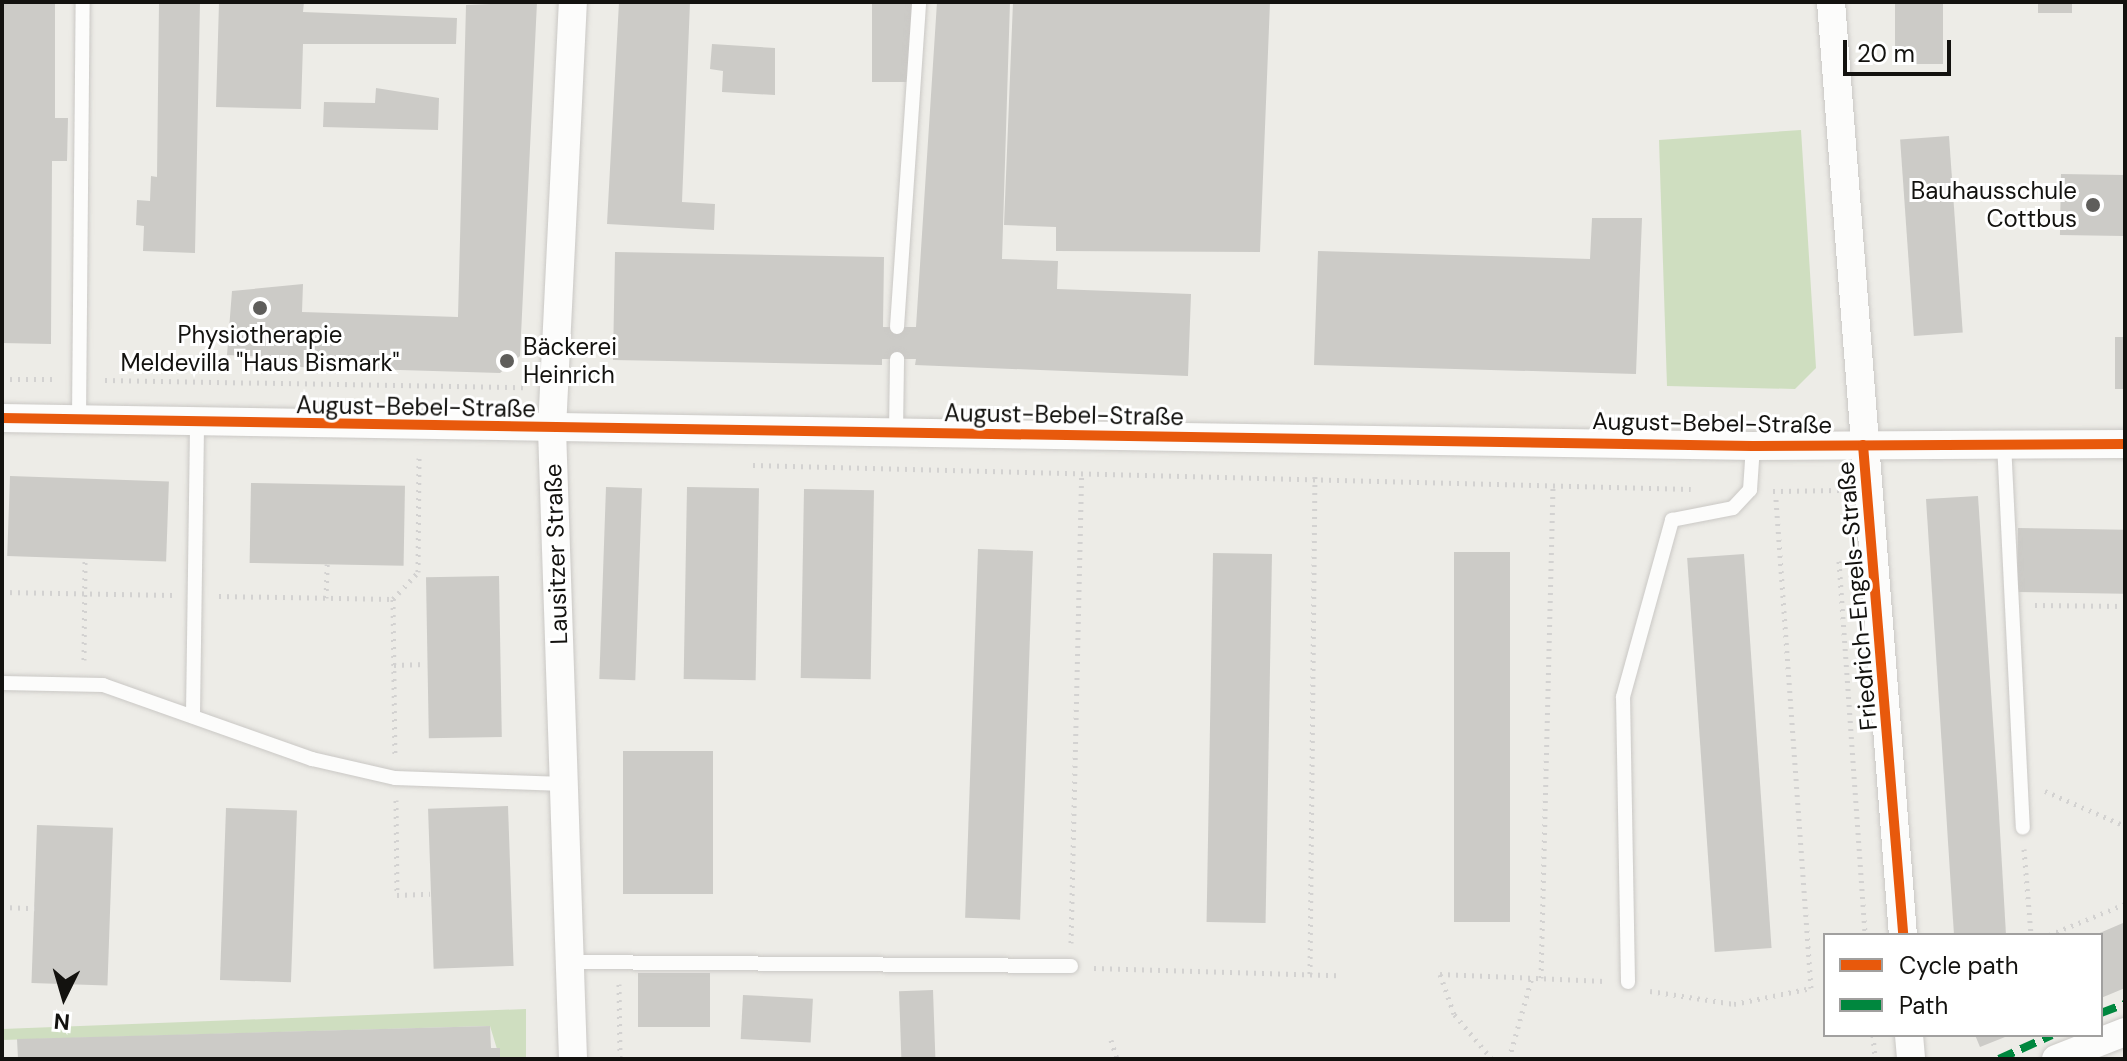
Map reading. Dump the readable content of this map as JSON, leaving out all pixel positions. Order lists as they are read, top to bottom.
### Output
{
  "streets": {
    "street": ["August-Bebel-Straße", "Lausitzer Straße", "Friedrich-Engels-Straße"]
  },
  "crossings": [
    ["August-Bebel-Straße", "Lausitzer Straße"],
    ["August-Bebel-Straße", "Friedrich-Engels-Straße"]
  ],
  "places": ["Bauhausschule Cottbus", "Physiotherapie Meldevilla \"Haus Bismark\"", "Bäckerei Heinrich"],
  "legend": ["Cycle path", "Path"],
  "scale_bar": "20 m",
  "north": "bottom"
}
